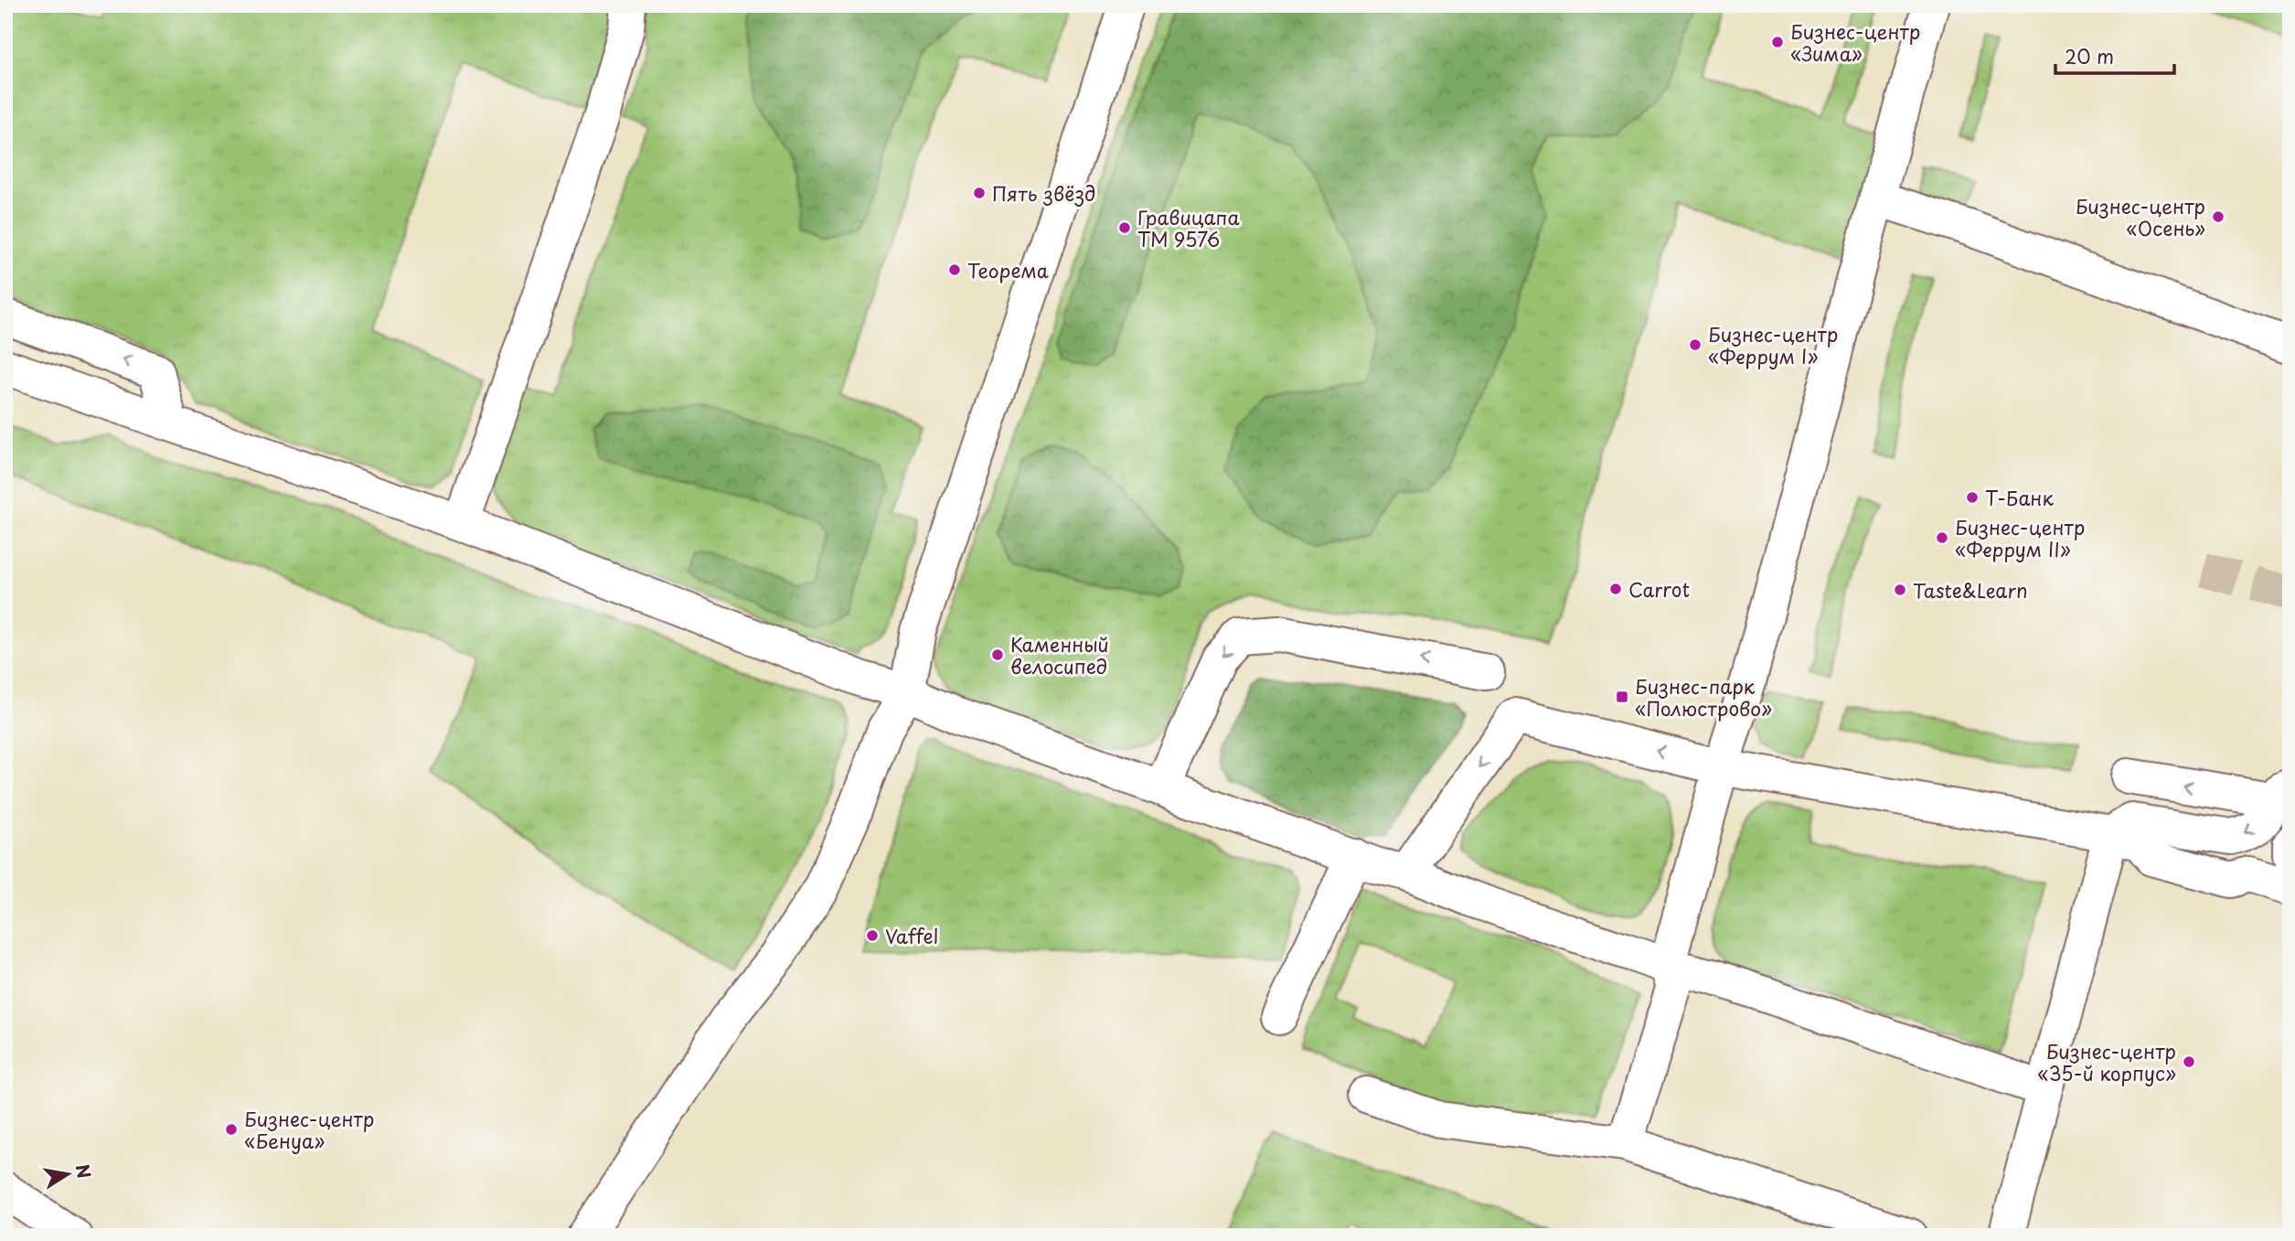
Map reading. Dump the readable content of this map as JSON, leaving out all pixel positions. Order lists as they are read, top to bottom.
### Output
{
  "places": {
    "other": [
      "Бизнес-центр «Зима»",
      "Пять звёзд",
      "Бизнес-центр «Осень»",
      "Гравицапа ТМ 9576",
      "Теорема",
      "Бизнес-центр «Феррум I»",
      "Т-Банк",
      "Бизнес-центр «Феррум II»",
      "Carrot",
      "Taste&Learn",
      "Каменный велосипед",
      "Vaffel",
      "Бизнес-центр «35-й корпус»",
      "Бизнес-центр «Бенуа»"
    ],
    "transit": ["Бизнес-парк «Полюстрово»"]
  },
  "scale_bar": "20 m",
  "north": "right"
}
